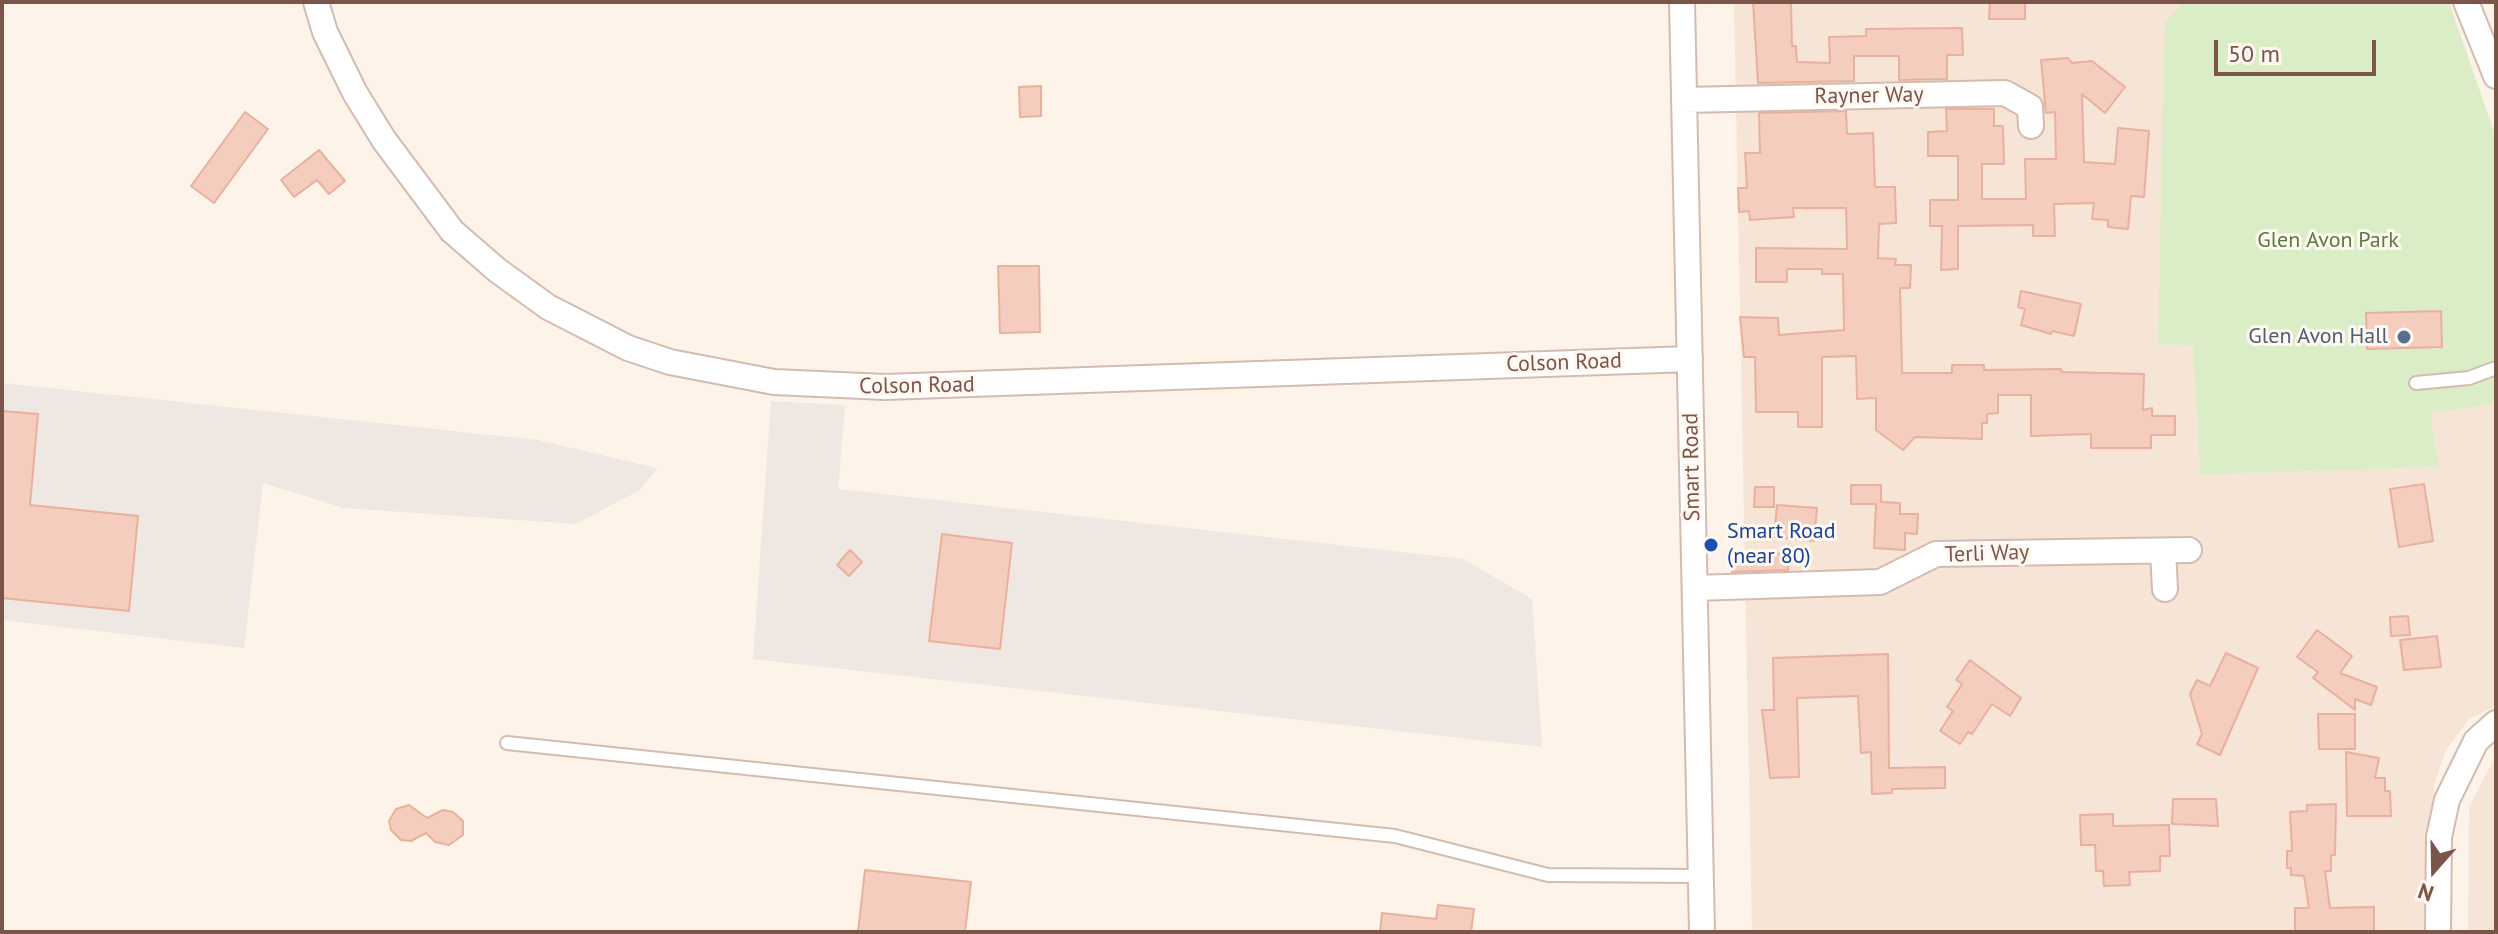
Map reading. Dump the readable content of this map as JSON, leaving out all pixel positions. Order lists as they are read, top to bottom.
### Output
{
  "streets": {
    "street": [
      "Rayner Way",
      "Colson Road",
      "Smart Road",
      "Terli Way"
    ]
  },
  "crossings": [
    ["Rayner Way", "Smart Road"],
    ["Colson Road", "Smart Road"],
    ["Smart Road", "Terli Way"]
  ],
  "parks": ["Glen Avon Park"],
  "places": ["Glen Avon Hall", "Smart Road (near 80)"],
  "scale_bar": "50 m",
  "north": "bottom"
}
